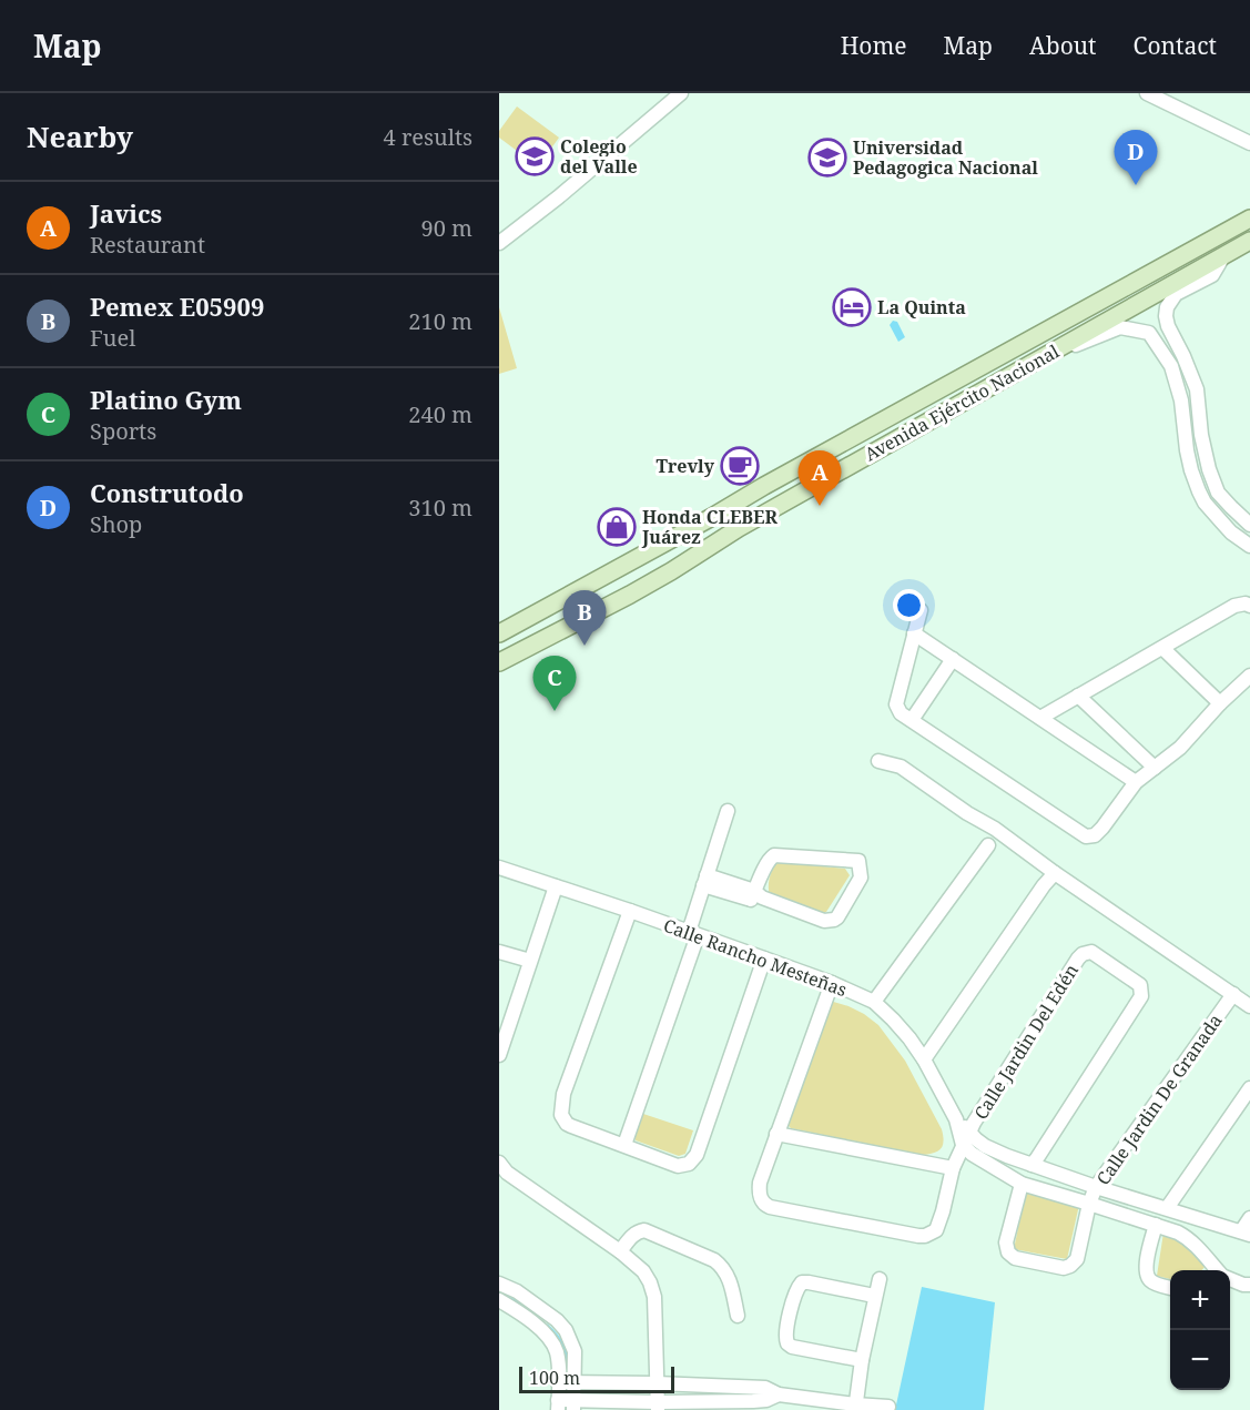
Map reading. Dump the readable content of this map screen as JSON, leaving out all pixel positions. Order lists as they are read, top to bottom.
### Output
{
  "streets": {
    "main road": ["Avenida Ejército Nacional"],
    "street": ["Calle Rancho Mesteñas", "Calle Jardin Del Edén", "Calle Jardin De Granada"]
  },
  "crossings": [
    ["Calle Rancho Mesteñas", "Calle Jardin Del Edén"],
    ["Calle Rancho Mesteñas", "Calle Jardin De Granada"]
  ],
  "places": {
    "school or university": ["Colegio del Valle", "Universidad Pedagogica Nacional"],
    "hotel": ["La Quinta"],
    "cafe": ["Trevly"],
    "shop": ["Honda CLEBER Juárez"]
  },
  "scale_bar": "100 m",
  "page": {
    "header": "Map",
    "nav": [
      "Home",
      "Map",
      "About",
      "Contact"
    ],
    "heading": ["Nearby", "4 results"],
    "pins": [
      "D",
      "A",
      "B",
      "C"
    ],
    "list": [
      {
        "mark": "A",
        "name": "Javics",
        "note": "Restaurant",
        "value": "90 m"
      },
      {
        "mark": "B",
        "name": "Pemex E05909",
        "note": "Fuel",
        "value": "210 m"
      },
      {
        "mark": "C",
        "name": "Platino Gym",
        "note": "Sports",
        "value": "240 m"
      },
      {
        "mark": "D",
        "name": "Construtodo",
        "note": "Shop",
        "value": "310 m"
      }
    ],
    "map_buttons": ["+", "−"],
    "scale": "100 m"
  }
}
